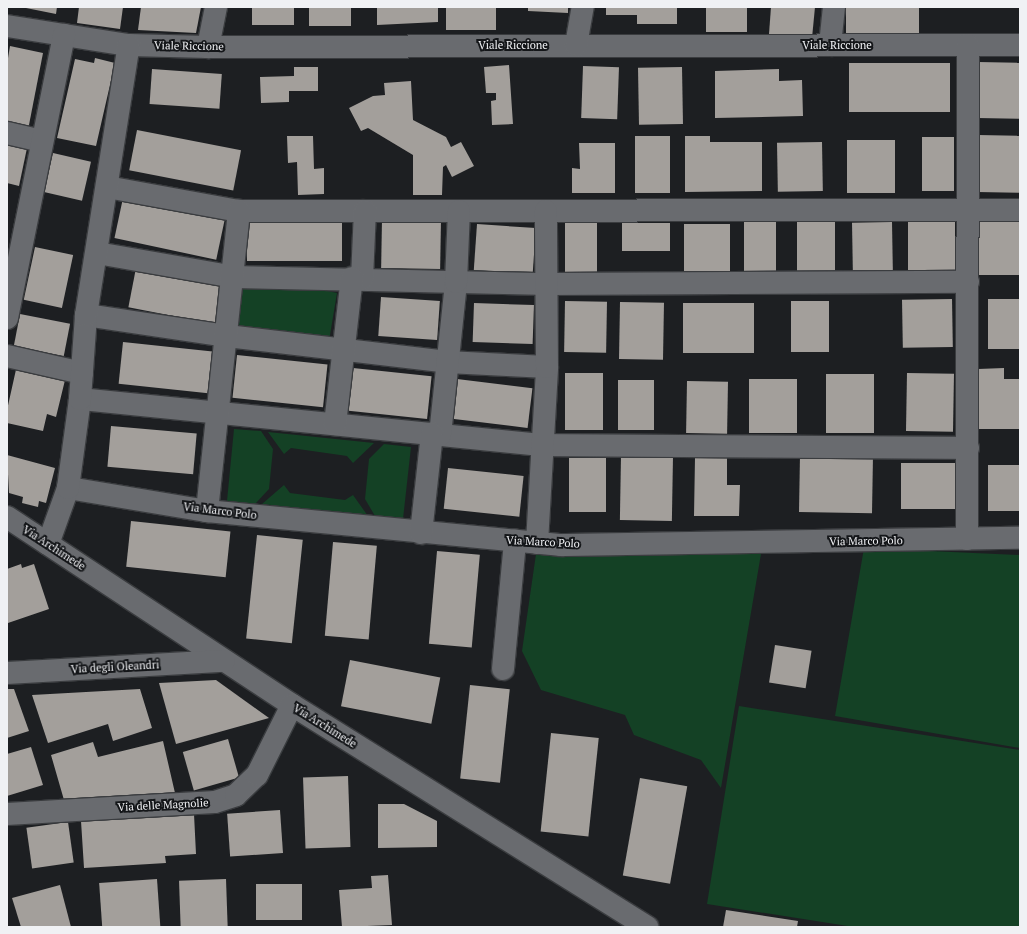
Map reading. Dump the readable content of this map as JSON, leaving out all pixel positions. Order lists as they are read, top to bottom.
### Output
{
  "streets": {
    "street": [
      "Viale Riccione",
      "Via Marco Polo",
      "Via Archimede",
      "Via degli Oleandri",
      "Via delle Magnolie"
    ]
  },
  "crossings": [
    ["Via Archimede", "Via degli Oleandri"],
    ["Via Archimede", "Via delle Magnolie"]
  ]
}
